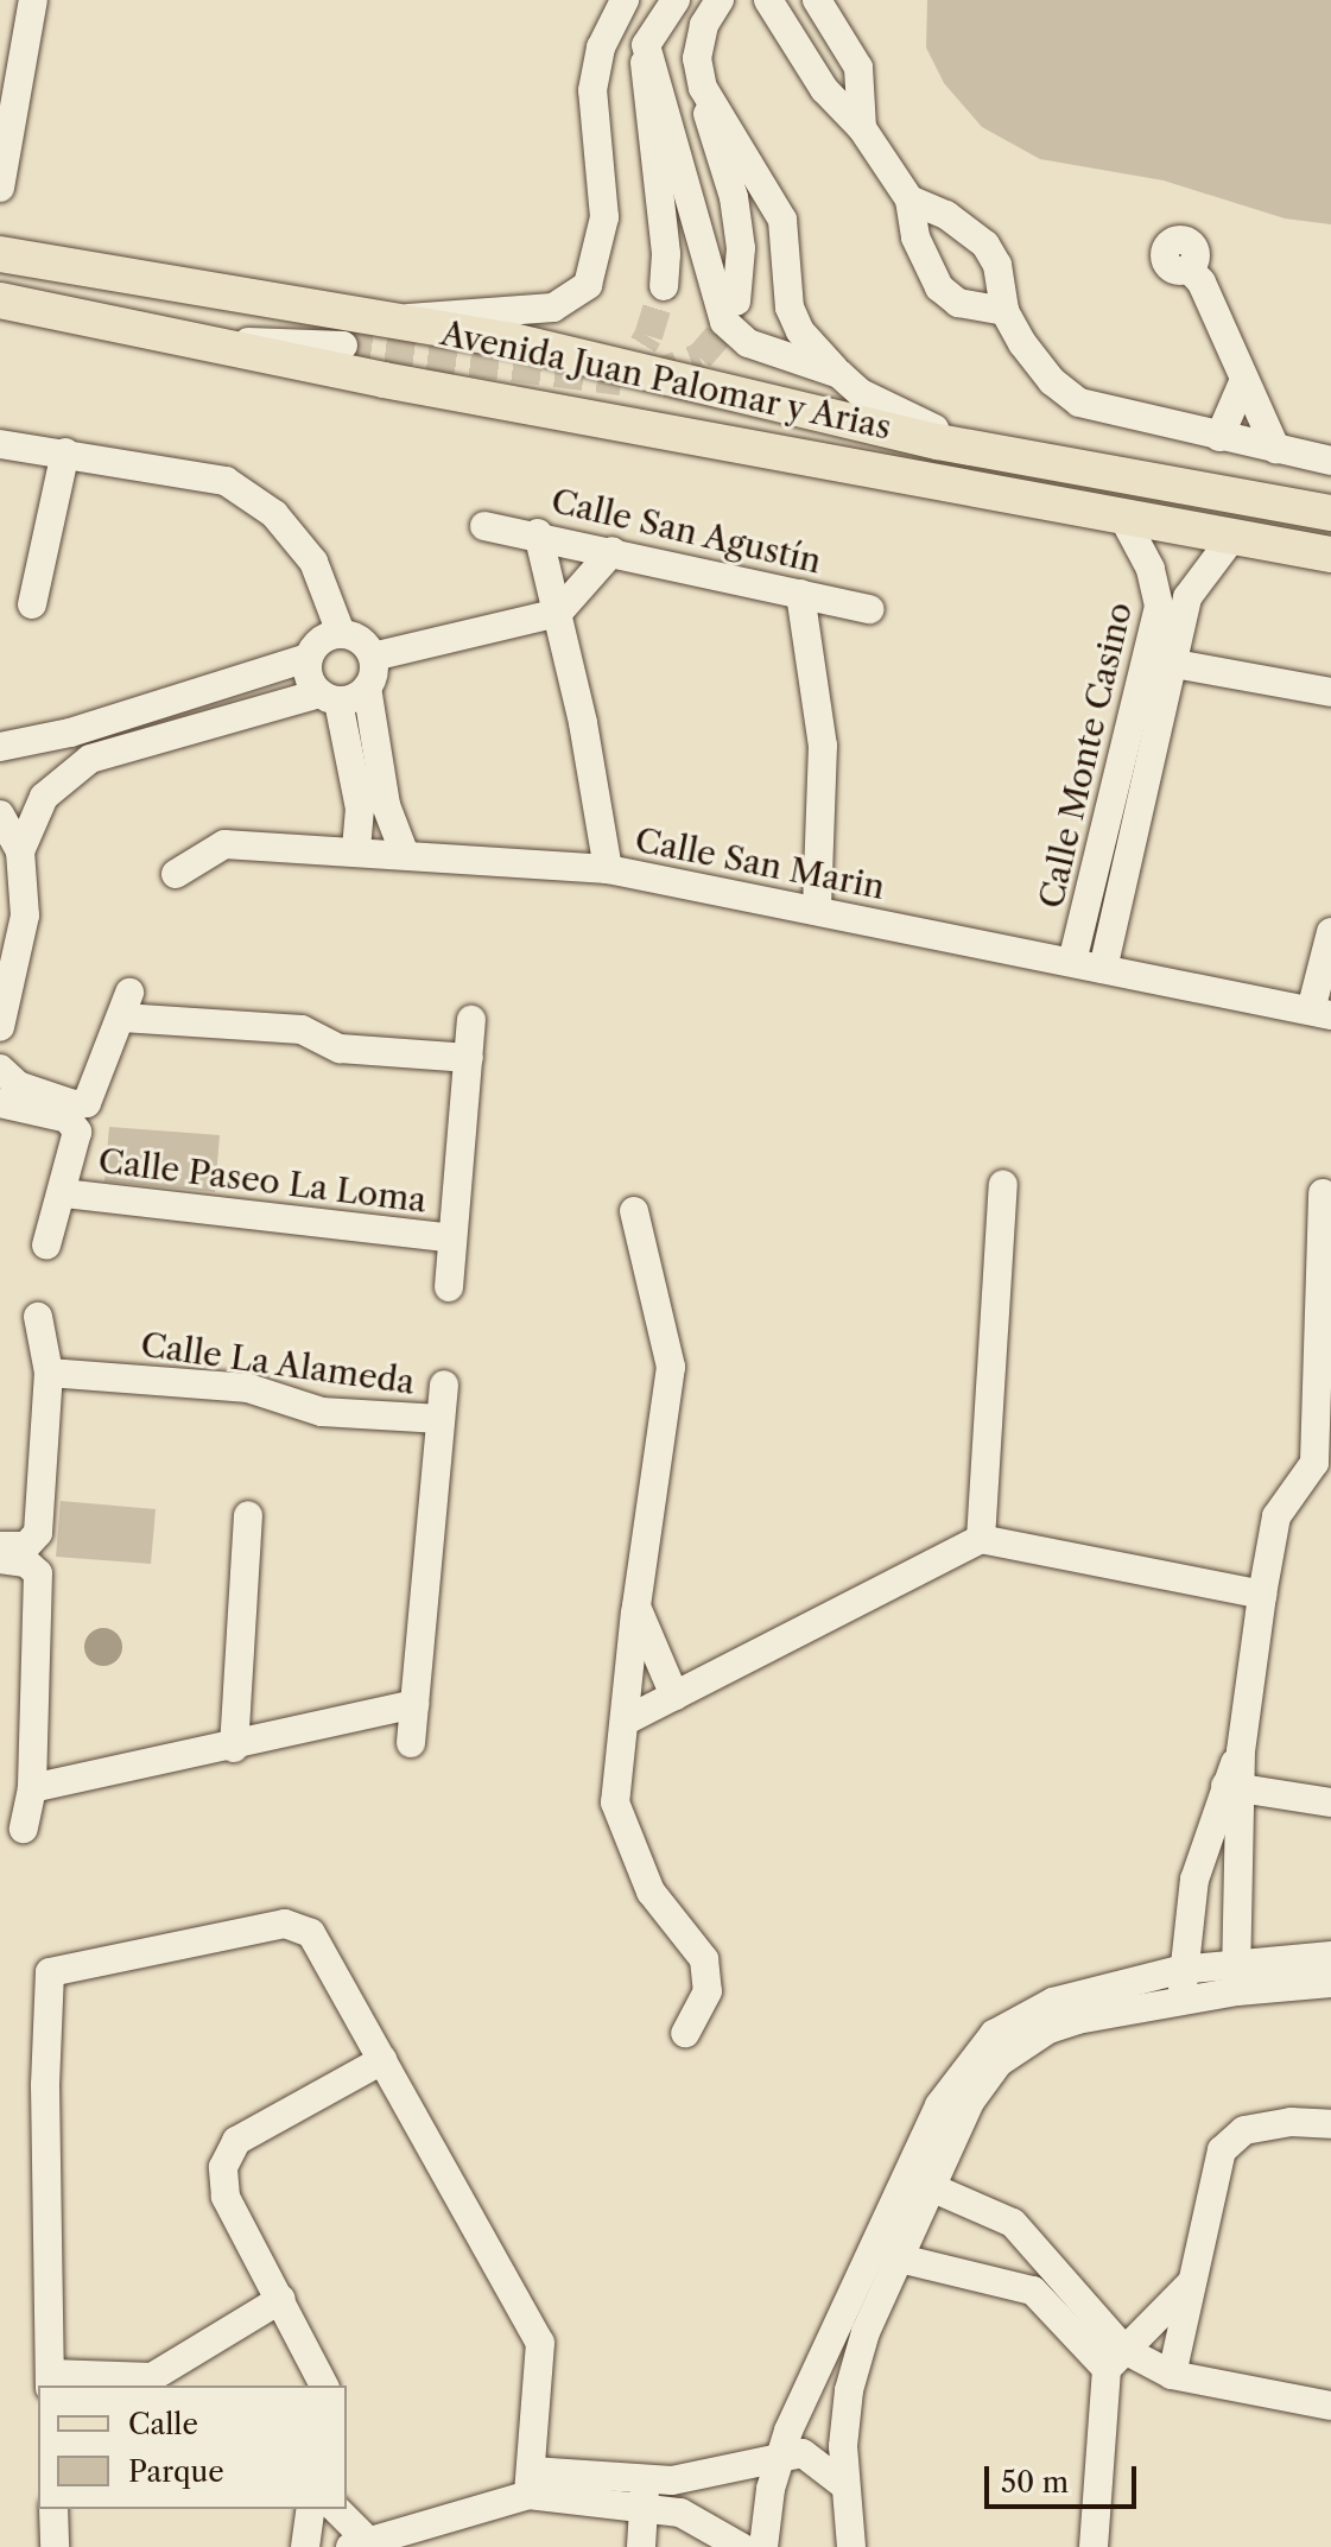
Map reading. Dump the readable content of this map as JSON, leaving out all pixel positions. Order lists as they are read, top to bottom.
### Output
{
  "streets": {
    "main road": ["Avenida Juan Palomar y Arias"],
    "street": [
      "Calle San Agustín",
      "Calle Monte Casino",
      "Calle San Marin",
      "Calle Paseo La Loma",
      "Calle La Alameda"
    ]
  },
  "crossings": [
    ["Avenida Juan Palomar y Arias", "Calle Monte Casino"],
    ["Calle Monte Casino", "Calle San Marin"]
  ],
  "legend": ["Calle", "Parque"],
  "scale_bar": "50 m"
}
